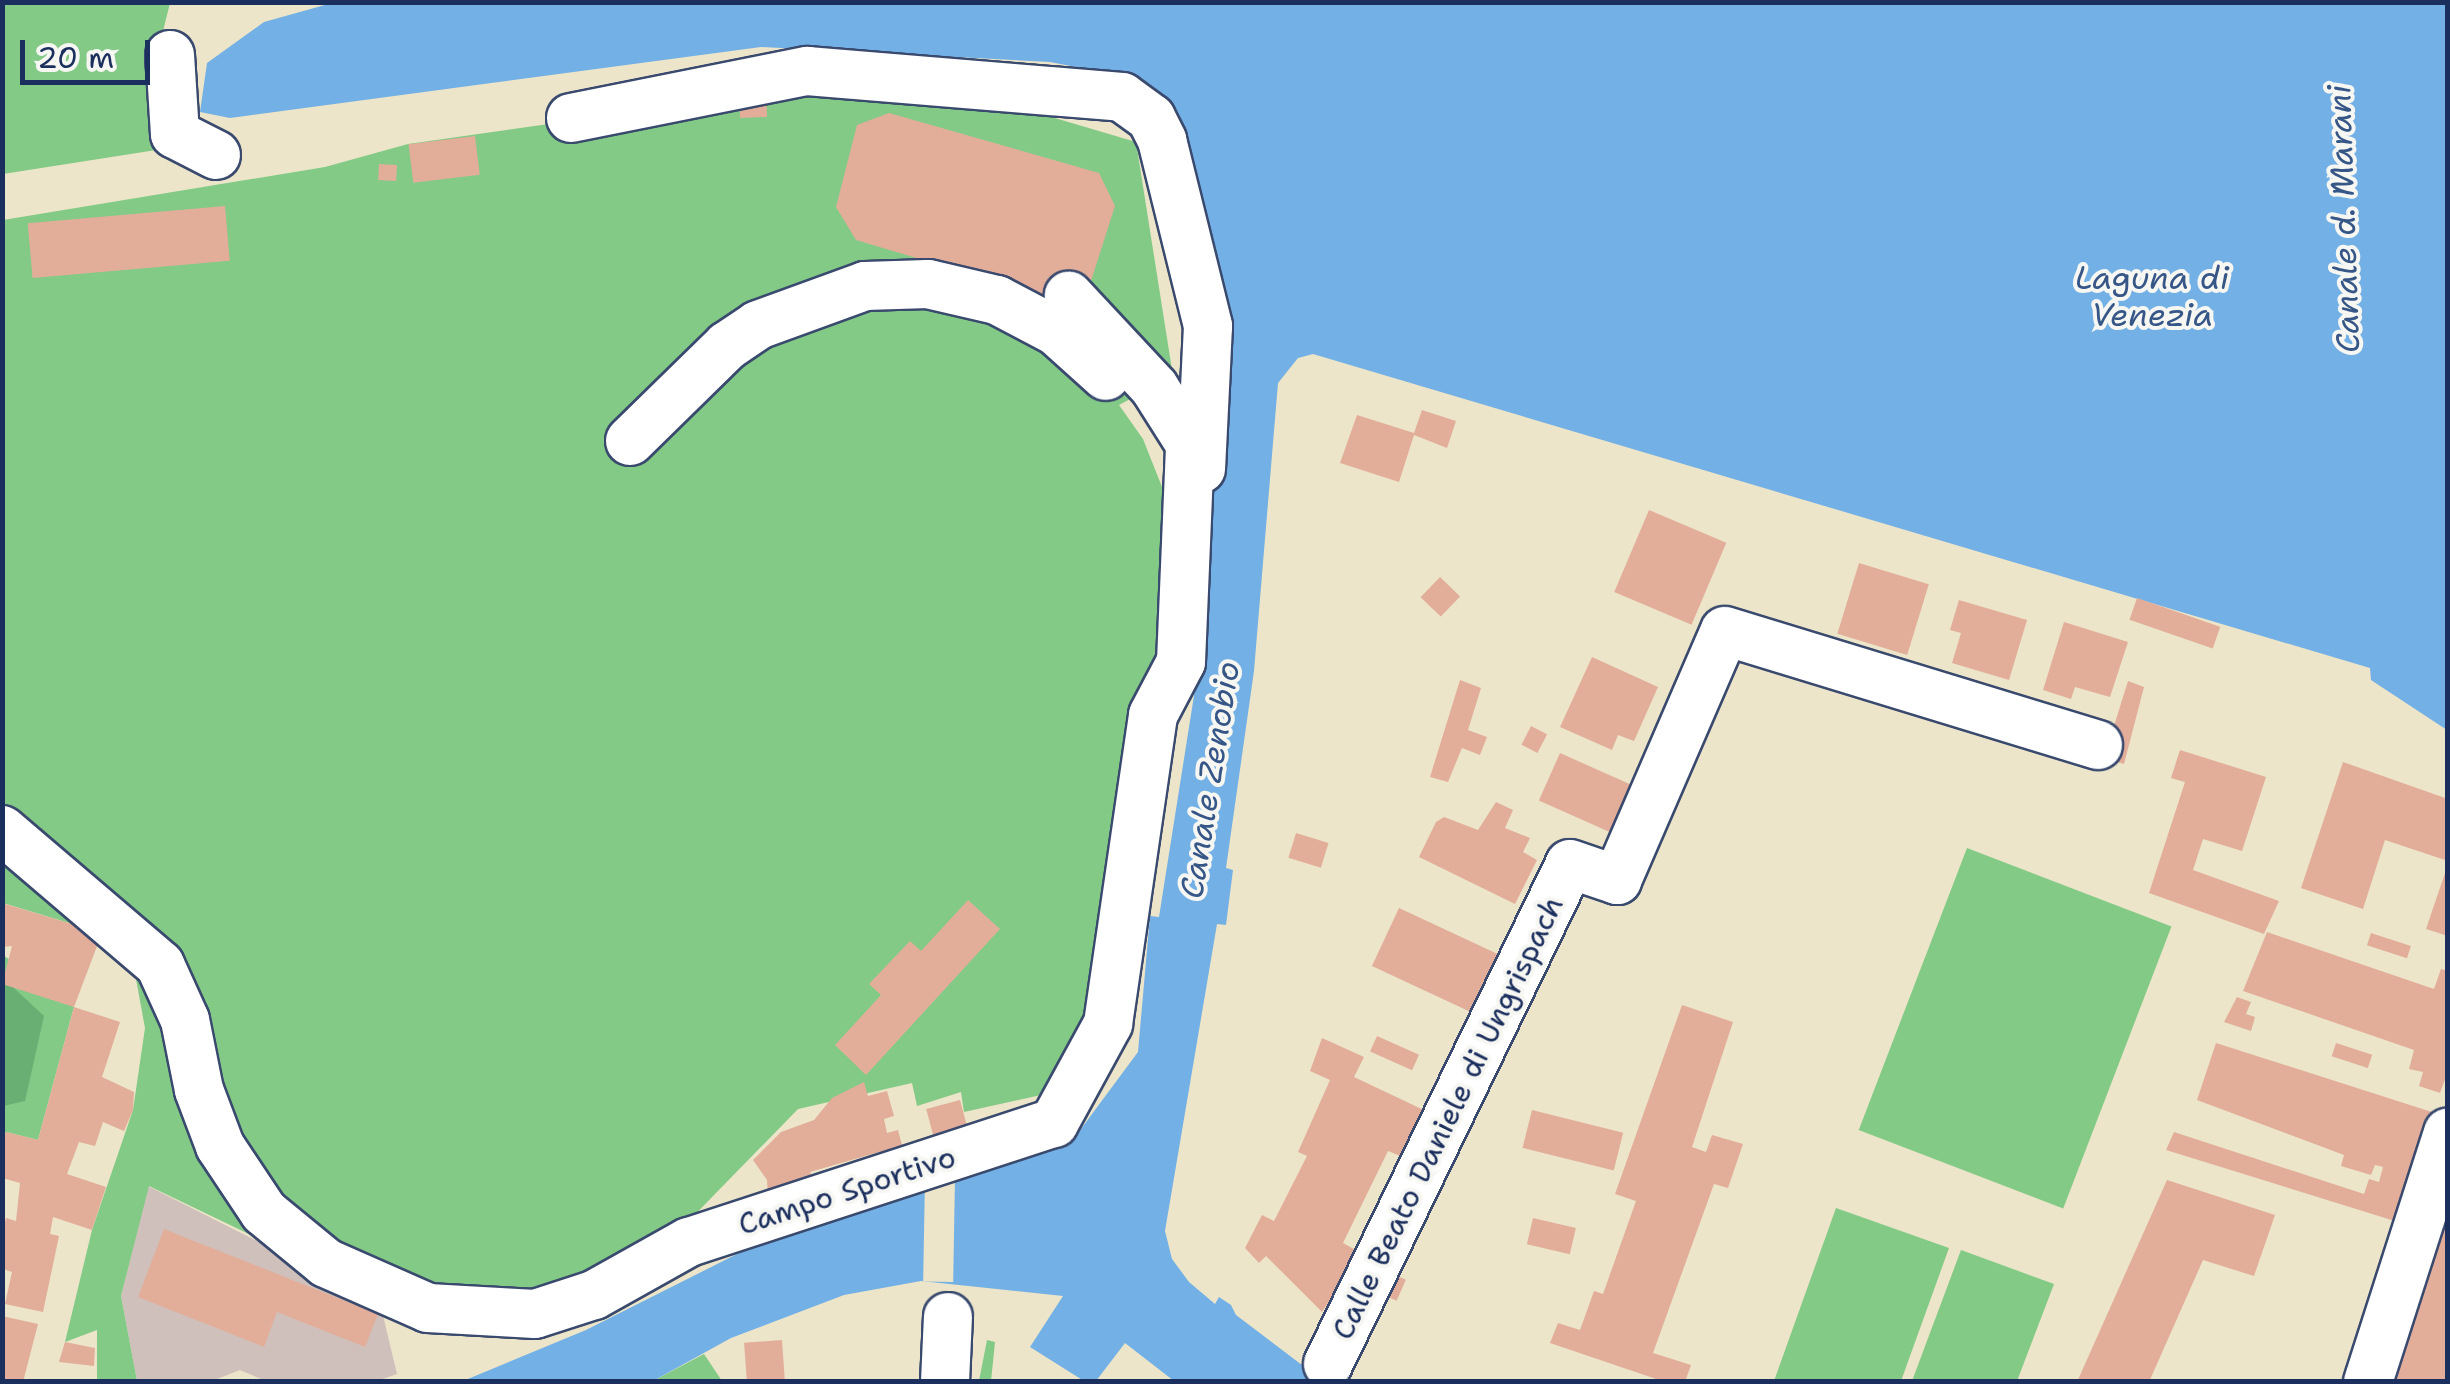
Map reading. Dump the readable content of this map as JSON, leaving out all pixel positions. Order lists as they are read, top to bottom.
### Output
{
  "streets": {
    "street": ["Calle Beato Daniele di Ungrispach", "Campo Sportivo"]
  },
  "water": ["Canale d. Marani", "Laguna di Venezia", "Canale Zenobio"],
  "scale_bar": "20 m"
}
